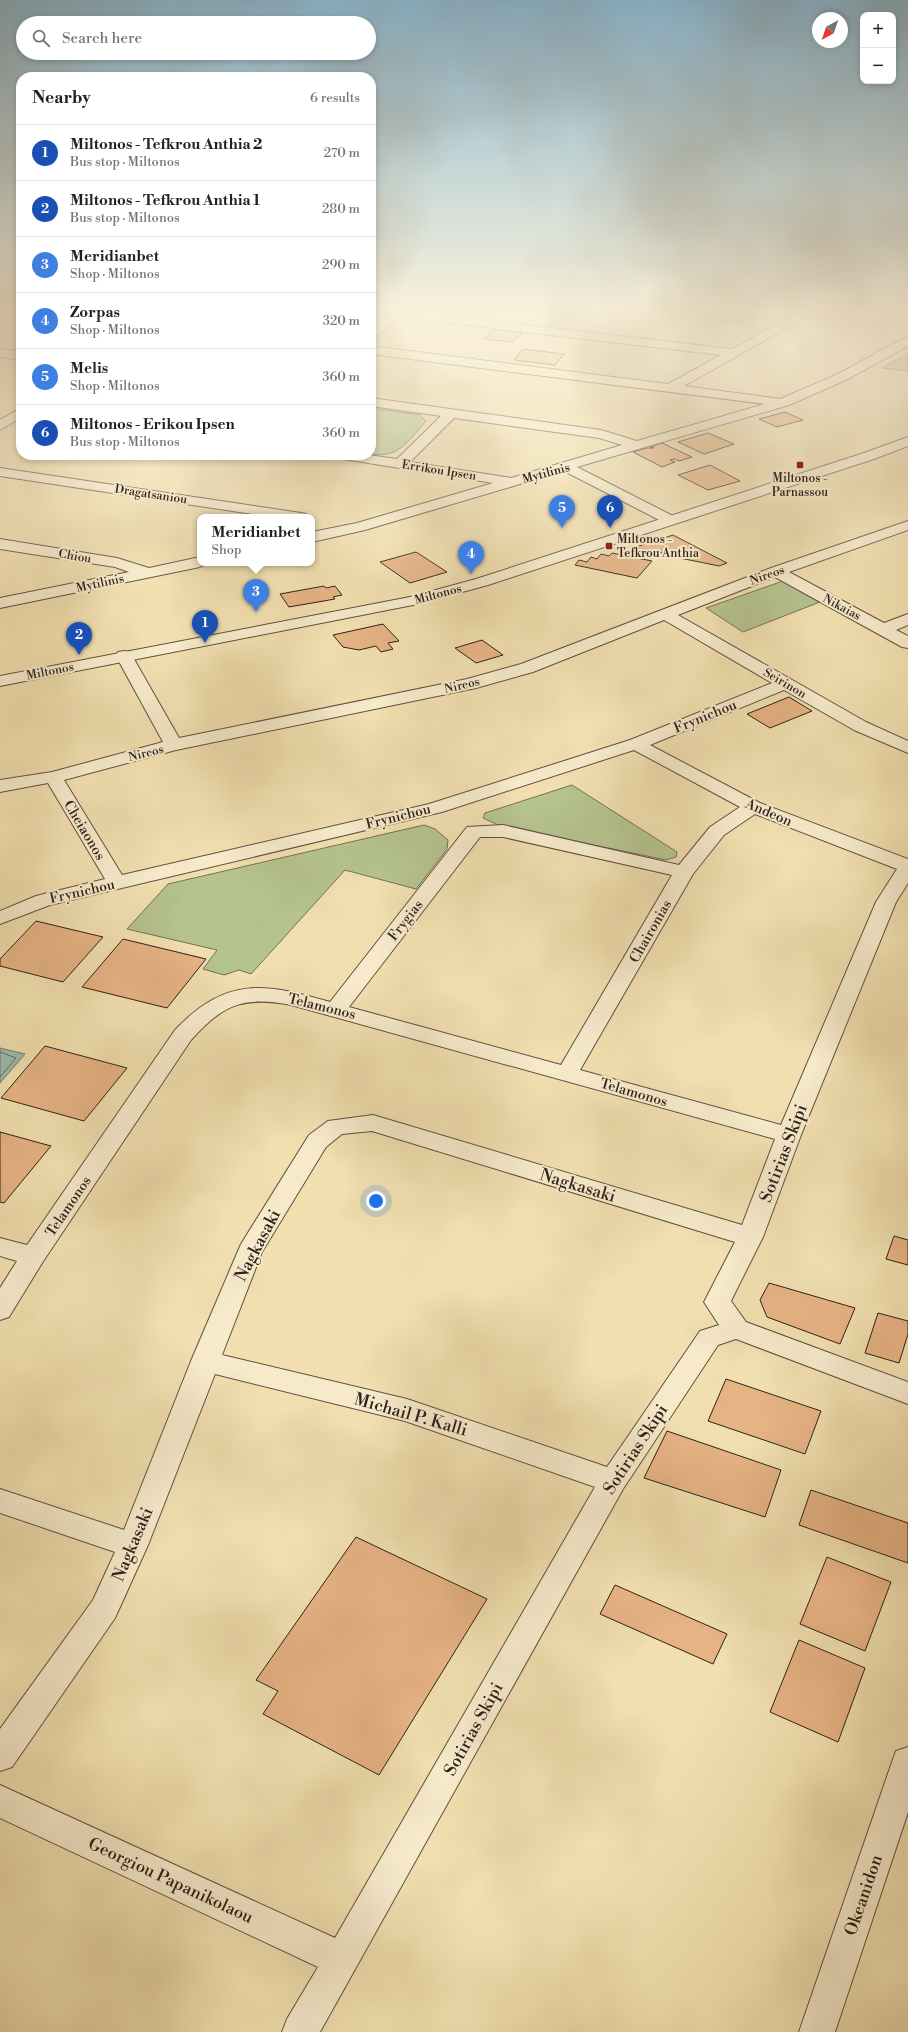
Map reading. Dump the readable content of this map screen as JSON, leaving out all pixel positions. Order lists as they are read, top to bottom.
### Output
{
  "streets": {
    "street": [
      "Errikou Ipsen",
      "Mytilinis",
      "Dragatsaniou",
      "Chiou",
      "Nireos",
      "Miltonos",
      "Nikaias",
      "Seirinon",
      "Frynichou",
      "Andeon",
      "Cheiaonos",
      "Frygias",
      "Chaironias",
      "Telamonos",
      "Sotirias Skipi",
      "Nagkasaki",
      "Michail P. Kalli",
      "Georgiou Papanikolaou",
      "Okeanidon"
    ]
  },
  "crossings": [
    ["Errikou Ipsen", "Mytilinis"],
    ["Mytilinis", "Chiou"],
    ["Nireos", "Nikaias"],
    ["Nireos", "Seirinon"],
    ["Nireos", "Cheiaonos"],
    ["Seirinon", "Frynichou"],
    ["Frynichou", "Andeon"],
    ["Frynichou", "Cheiaonos"],
    ["Andeon", "Chaironias"],
    ["Andeon", "Sotirias Skipi"],
    ["Frygias", "Chaironias"],
    ["Frygias", "Telamonos"],
    ["Chaironias", "Telamonos"],
    ["Telamonos", "Sotirias Skipi"],
    ["Sotirias Skipi", "Nagkasaki"],
    ["Sotirias Skipi", "Michail P. Kalli"],
    ["Sotirias Skipi", "Georgiou Papanikolaou"],
    ["Nagkasaki", "Michail P. Kalli"]
  ],
  "places": {
    "transit": ["Miltonos - Parnassou", "Miltonos - Tefkrou Anthia"]
  },
  "north": "bottom left",
  "page": {
    "map_buttons": ["+", "−"],
    "search": "Search here",
    "heading": ["Nearby", "6 results"],
    "list": [
      {
        "mark": "1",
        "name": "Miltonos - Tefkrou Anthia 2",
        "note": "Bus stop · Miltonos",
        "value": "270 m"
      },
      {
        "mark": "2",
        "name": "Miltonos - Tefkrou Anthia 1",
        "note": "Bus stop · Miltonos",
        "value": "280 m"
      },
      {
        "mark": "3",
        "name": "Meridianbet",
        "note": "Shop · Miltonos",
        "value": "290 m"
      },
      {
        "mark": "4",
        "name": "Zorpas",
        "note": "Shop · Miltonos",
        "value": "320 m"
      },
      {
        "mark": "5",
        "name": "Melis",
        "note": "Shop · Miltonos",
        "value": "360 m"
      },
      {
        "mark": "6",
        "name": "Miltonos - Erikou Ipsen",
        "note": "Bus stop · Miltonos",
        "value": "360 m"
      }
    ],
    "pins": [
      "5",
      "6",
      "4",
      "3",
      "1",
      "2"
    ],
    "popup": ["Meridianbet", "Shop"]
  }
}
